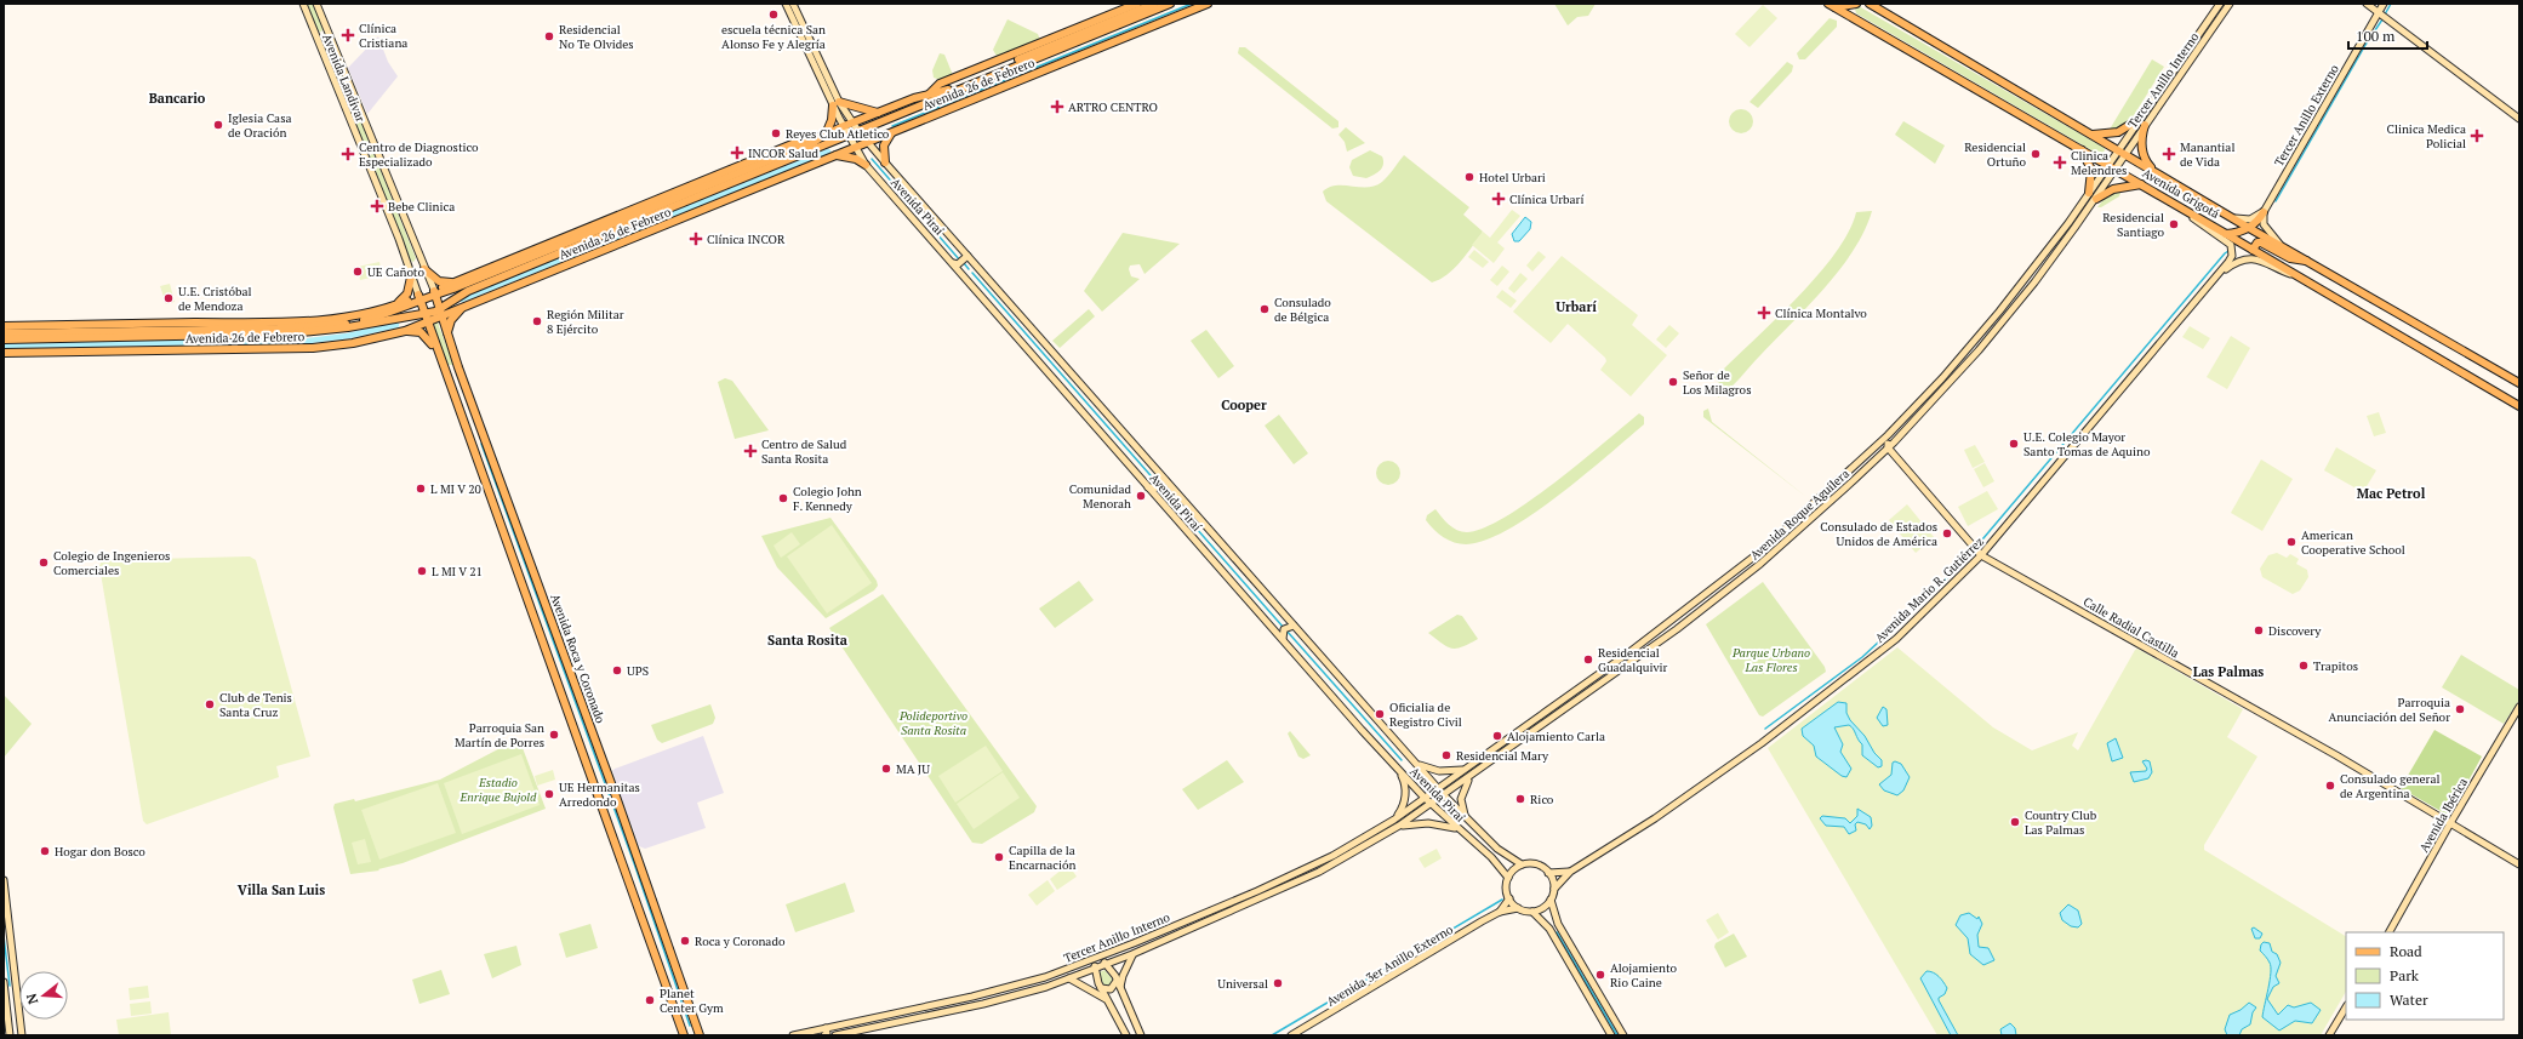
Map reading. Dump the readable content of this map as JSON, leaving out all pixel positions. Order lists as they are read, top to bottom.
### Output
{
  "streets": {
    "main road": [
      "Avenida Landivar",
      "Tercer Anillo Interno",
      "Avenida 26 de Febrero",
      "Tercer Anillo Externo",
      "Avenida Grigotá",
      "Avenida Piraí",
      "Avenida Roque Aguilera",
      "Avenida Mario R. Gutiérrez",
      "Calle Radial Castilla",
      "Avenida Roca y Coronado",
      "Avenida Ibérica",
      "Avenida 3er Anillo Externo"
    ]
  },
  "crossings": [
    ["Avenida Landivar", "Avenida 26 de Febrero"],
    ["Avenida Landivar", "Avenida Roca y Coronado"],
    ["Tercer Anillo Interno", "Avenida Grigotá"],
    ["Tercer Anillo Interno", "Avenida Piraí"],
    ["Tercer Anillo Interno", "Avenida Roque Aguilera"],
    ["Avenida 26 de Febrero", "Avenida Piraí"],
    ["Avenida 26 de Febrero", "Avenida Roca y Coronado"],
    ["Avenida Grigotá", "Avenida Roque Aguilera"],
    ["Avenida Grigotá", "Avenida Mario R. Gutiérrez"],
    ["Avenida Piraí", "Avenida Roque Aguilera"],
    ["Avenida Piraí", "Avenida Mario R. Gutiérrez"],
    ["Avenida Piraí", "Avenida 3er Anillo Externo"],
    ["Avenida Roque Aguilera", "Calle Radial Castilla"],
    ["Avenida Mario R. Gutiérrez", "Calle Radial Castilla"],
    ["Avenida Mario R. Gutiérrez", "Avenida 3er Anillo Externo"],
    ["Calle Radial Castilla", "Avenida Ibérica"]
  ],
  "districts": [
    "Bancario",
    "Urbarí",
    "Cooper",
    "Mac Petrol",
    "Santa Rosita",
    "Las Palmas",
    "Villa San Luis"
  ],
  "parks": ["Parque Urbano Las Flores", "Polideportivo Santa Rosita", "Estadio Enrique Bujold"],
  "places": {
    "other": [
      "escuela técnica San Alonso Fe y Alegría",
      "Residencial No Te Olvides",
      "Iglesia Casa de Oración",
      "Reyes Club Atletico",
      "Residencial Ortuño",
      "Hotel Urbari",
      "Residencial Santiago",
      "UE Cañoto",
      "U.E. Cristóbal de Mendoza",
      "Consulado de Bélgica",
      "Región Militar 8 Ejército",
      "Señor de Los Milagros",
      "U.E. Colegio Mayor Santo Tomas de Aquino",
      "L MI V 20",
      "Comunidad Menorah",
      "Colegio John F. Kennedy",
      "Consulado de Estados Unidos de América",
      "American Cooperative School",
      "Colegio de Ingenieros Comerciales",
      "L MI V 21",
      "Discovery",
      "Residencial Guadalquivir",
      "Trapitos",
      "UPS",
      "Club de Tenis Santa Cruz",
      "Parroquia Anunciación del Señor",
      "Oficialia de Registro Civil",
      "Parroquia San Martín de Porres",
      "Alojamiento Carla",
      "Residencial Mary",
      "MA JU",
      "Consulado general de Argentina",
      "UE Hermanitas Arredondo",
      "Rico",
      "Country Club Las Palmas",
      "Hogar don Bosco",
      "Capilla de la Encarnación",
      "Roca y Coronado",
      "Alojamiento Rio Caine",
      "Universal",
      "Planet Center Gym"
    ],
    "health": [
      "Clínica Cristiana",
      "ARTRO CENTRO",
      "Clinica Medica Policial",
      "INCOR Salud",
      "Centro de Diagnostico Especializado",
      "Manantial de Vida",
      "Clinica Melendres",
      "Clínica Urbarí",
      "Bebe Clinica",
      "Clínica INCOR",
      "Clínica Montalvo",
      "Centro de Salud Santa Rosita"
    ]
  },
  "legend": ["Road", "Park", "Water"],
  "scale_bar": "100 m",
  "north": "left"
}
